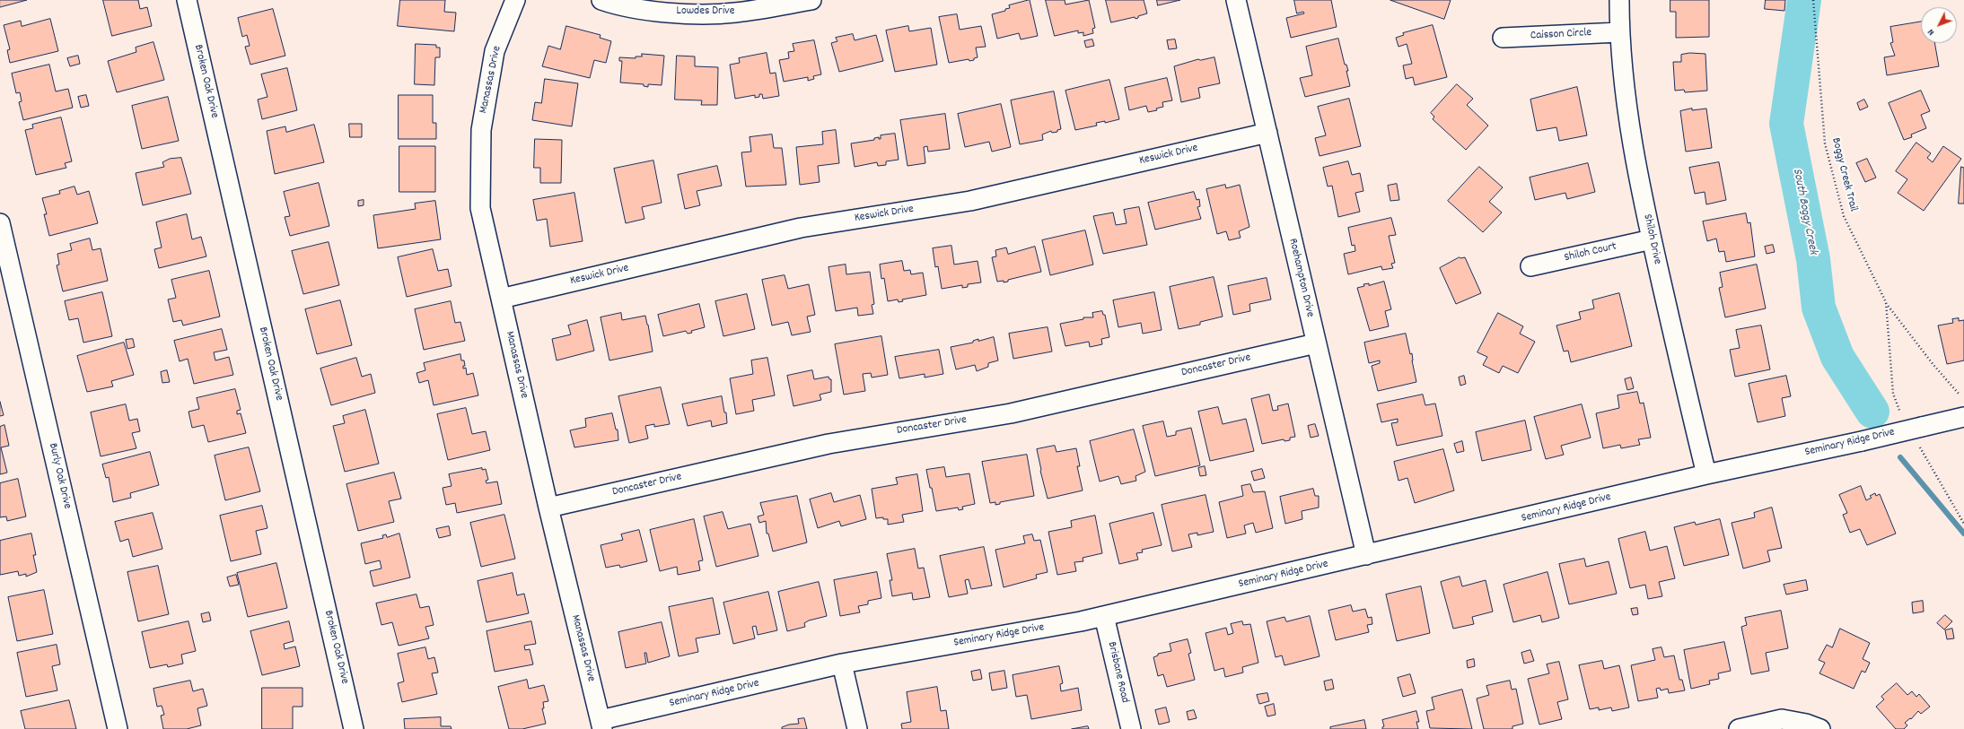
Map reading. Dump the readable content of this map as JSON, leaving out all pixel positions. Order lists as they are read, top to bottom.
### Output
{
  "streets": {
    "street": [
      "Lowdes Drive",
      "Caisson Circle",
      "Manassas Drive",
      "Broken Oak Drive",
      "Keswick Drive",
      "Shiloh Drive",
      "Shiloh Court",
      "Roehampton Drive",
      "Doncaster Drive",
      "Seminary Ridge Drive",
      "Burly Oak Drive",
      "Brisbane Road"
    ],
    "path": ["Boggy Creek Trail"]
  },
  "crossings": [
    ["Caisson Circle", "Shiloh Drive"],
    ["Manassas Drive", "Keswick Drive"],
    ["Manassas Drive", "Doncaster Drive"],
    ["Manassas Drive", "Seminary Ridge Drive"],
    ["Keswick Drive", "Roehampton Drive"],
    ["Shiloh Drive", "Shiloh Court"],
    ["Shiloh Drive", "Seminary Ridge Drive"],
    ["Roehampton Drive", "Doncaster Drive"],
    ["Roehampton Drive", "Seminary Ridge Drive"],
    ["Seminary Ridge Drive", "Brisbane Road"]
  ],
  "water": ["South Boggy Creek"],
  "north": "bottom left"
}
